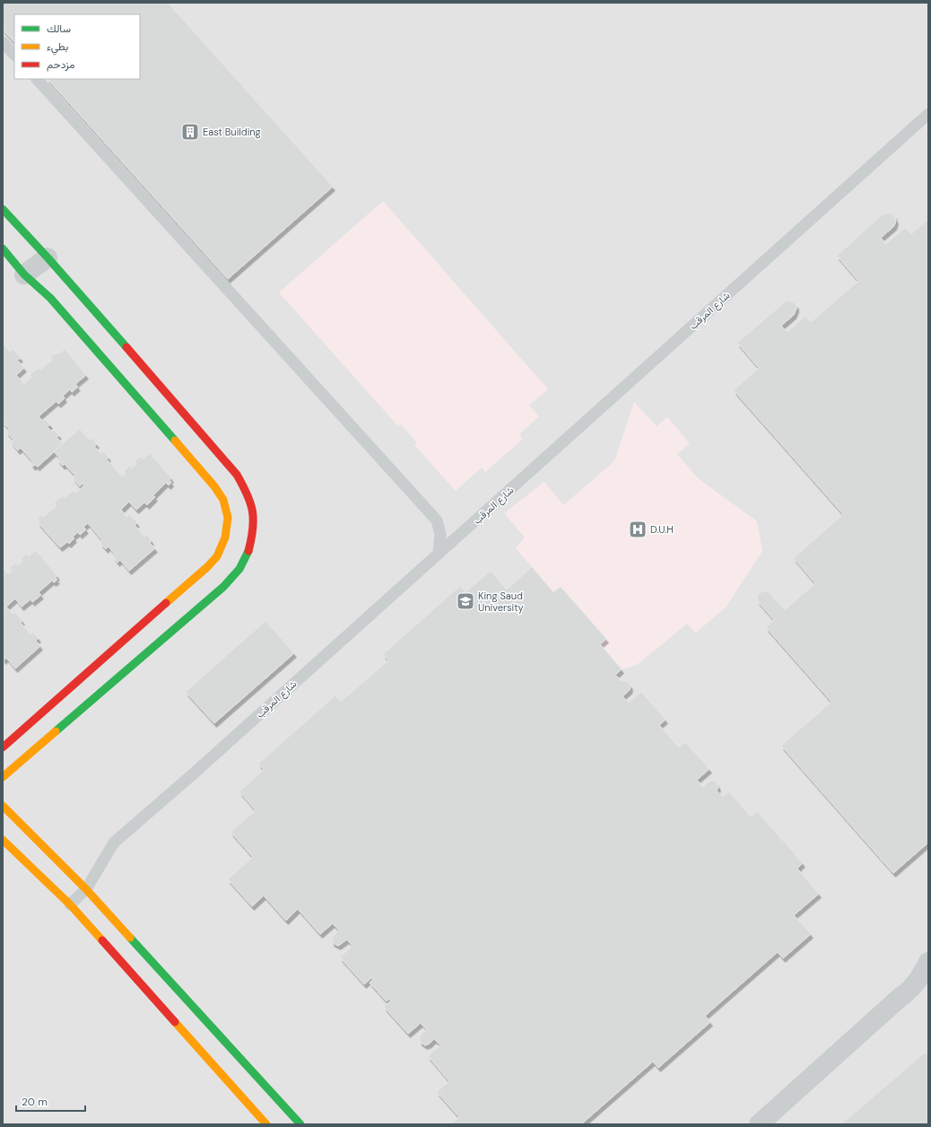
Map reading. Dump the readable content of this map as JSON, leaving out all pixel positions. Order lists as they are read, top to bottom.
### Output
{
  "streets": {
    "lane": ["شارع المرقب"]
  },
  "places": {
    "building": ["East Building"],
    "hospital": ["D.U.H"],
    "school or university": ["King Saud University"]
  },
  "legend": ["سالك", "بطيء", "مزدحم"],
  "scale_bar": "20 m"
}
